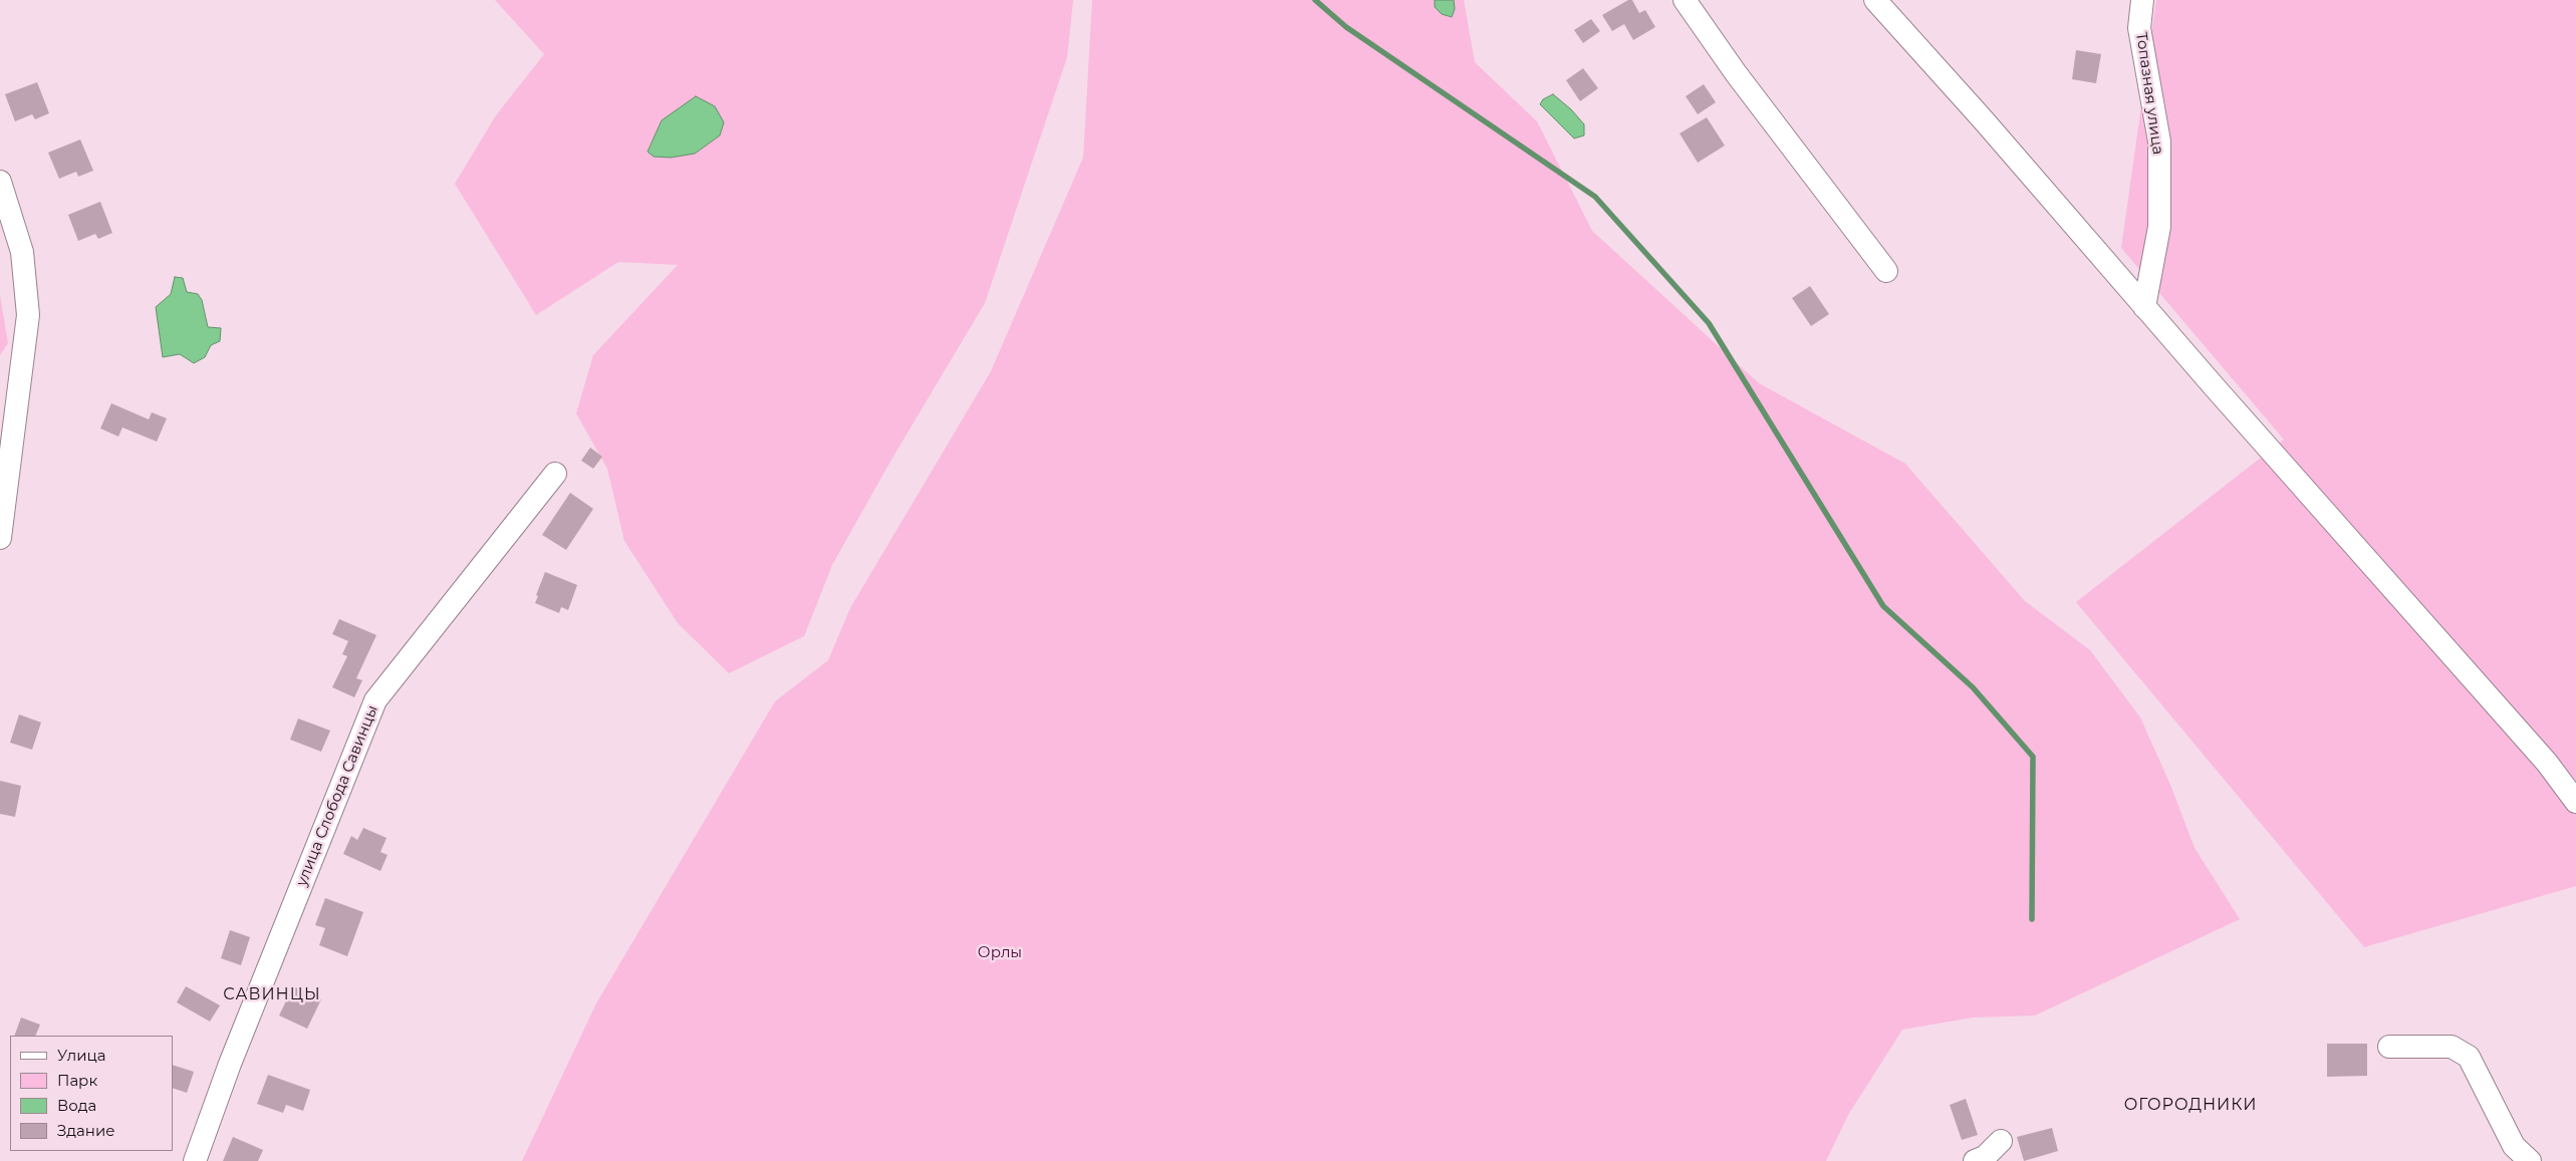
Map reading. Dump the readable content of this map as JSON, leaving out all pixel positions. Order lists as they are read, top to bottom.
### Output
{
  "streets": {
    "street": ["Топазная улица", "улица Слобода Савинцы"]
  },
  "districts": ["САВИНЦЫ", "ОГОРОДНИКИ"],
  "parks": ["Орлы"],
  "legend": [
    "Улица",
    "Парк",
    "Вода",
    "Здание"
  ]
}
